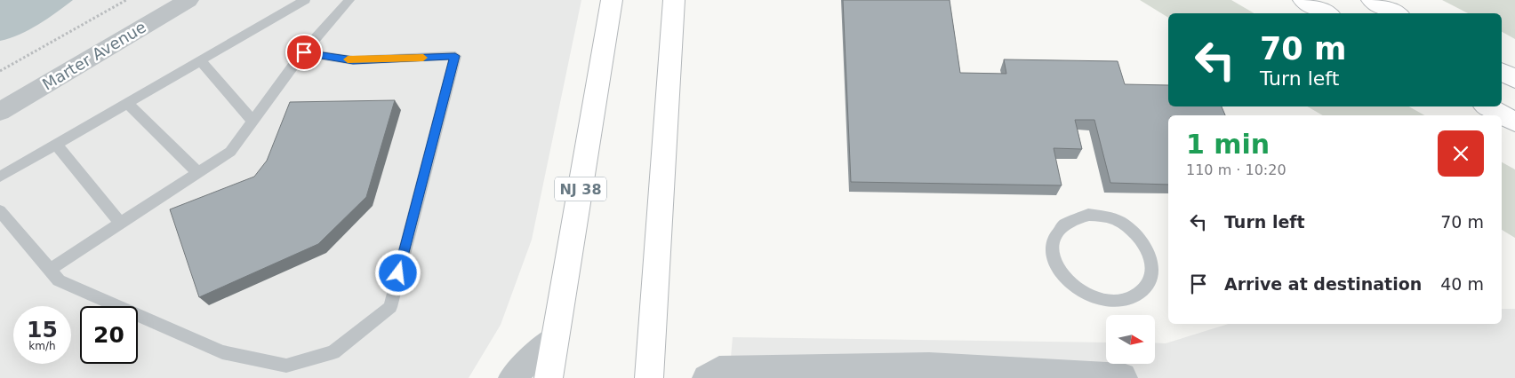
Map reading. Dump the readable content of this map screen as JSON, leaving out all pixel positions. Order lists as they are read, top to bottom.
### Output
{
  "streets": {
    "highway": ["NJ 38"],
    "street": ["Marter Avenue"]
  },
  "north": "right",
  "page": {
    "turn": ["70 m", "Turn left"],
    "heading": ["1 min", "110 m · 10:20"],
    "list": [
      {
        "name": "Turn left",
        "value": "70 m"
      },
      {
        "name": "Arrive at destination",
        "value": "40 m"
      }
    ],
    "speed": "15 km/h",
    "limit": "20"
  }
}
